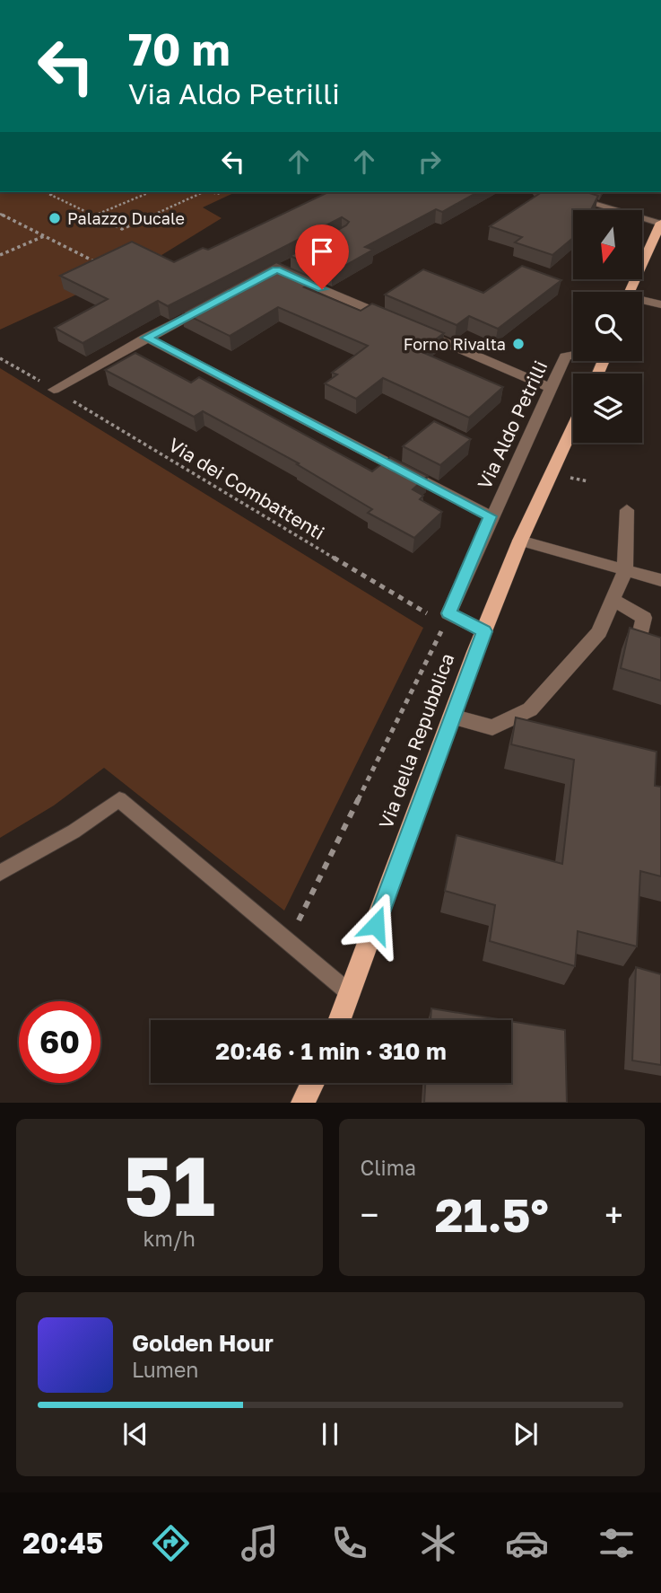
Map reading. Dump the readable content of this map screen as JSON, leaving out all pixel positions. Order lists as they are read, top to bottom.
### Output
{
  "streets": {
    "main road": ["Via della Repubblica"],
    "street": ["Via Aldo Petrilli"],
    "path": ["Via dei Combattenti"]
  },
  "crossings": [
    ["Via Aldo Petrilli", "Via della Repubblica"]
  ],
  "places": ["Palazzo Ducale", "Forno Rivalta"],
  "north": "bottom",
  "page": {
    "turn": ["70 m", "Via Aldo Petrilli"],
    "limit": "60",
    "trip": "20:46 · 1 min · 310 m",
    "tile": [
      ["51", "km/h"],
      "Clima"
    ],
    "heat": ["−", "21.5°", "+"],
    "song": ["Golden Hour", "Lumen"],
    "tabs": "20:45"
  }
}
